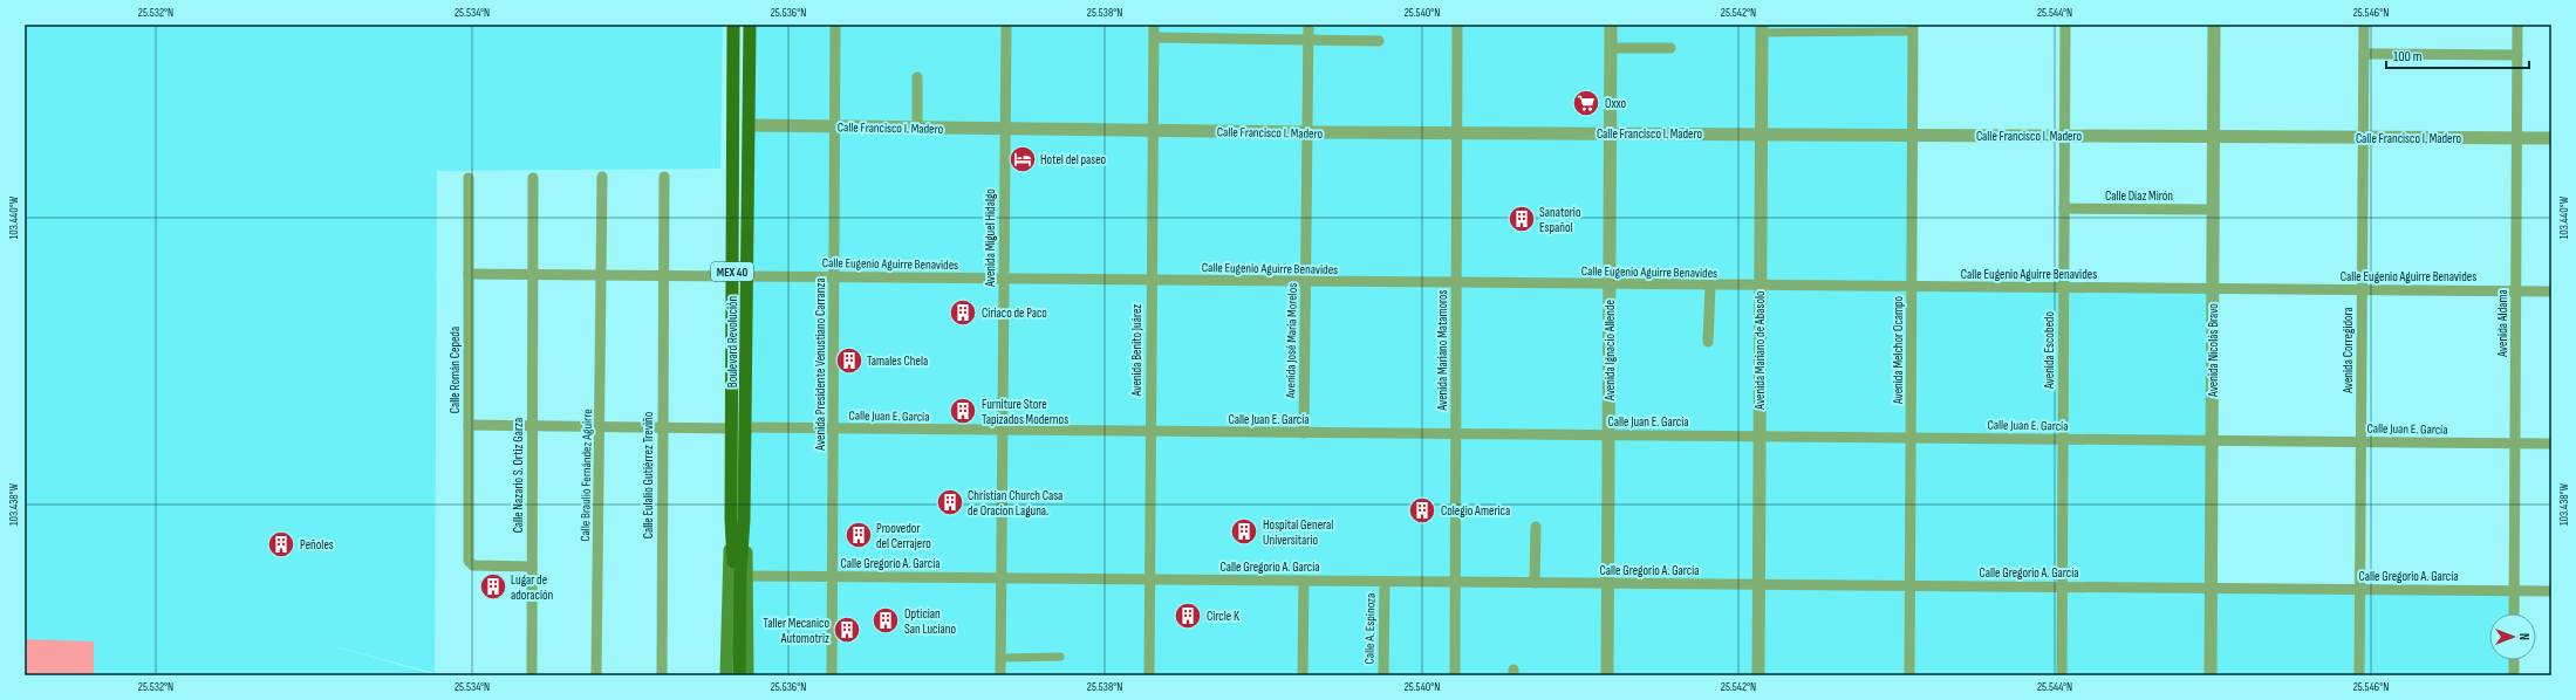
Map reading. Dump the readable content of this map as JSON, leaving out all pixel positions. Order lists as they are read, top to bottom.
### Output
{
  "streets": {
    "main road": ["MEX 40", "Boulevard Revolución"],
    "street": [
      "Calle Francisco I. Madero",
      "Calle Díaz Mirón",
      "Avenida Miguel Hidalgo",
      "Calle Eugenio Aguirre Benavides",
      "Avenida Aldama",
      "Avenida José María Morelos",
      "Avenida Benito Juárez",
      "Avenida Mariano Matamoros",
      "Avenida Ignacio Allende",
      "Avenida Mariano de Abasolo",
      "Avenida Melchor Ocampo",
      "Avenida Escobedo",
      "Avenida Nicolás Bravo",
      "Avenida Corregidora",
      "Avenida Presidente Venustiano Carranza",
      "Calle Román Cepeda",
      "Calle Juan E. García",
      "Calle Nazario S. Ortiz Garza",
      "Calle Braulio Fernández Aguirre",
      "Calle Eulalio Gutiérrez Treviño",
      "Calle Gregorio A. García",
      "Calle A. Espinoza"
    ]
  },
  "crossings": [
    ["Calle Francisco I. Madero", "Avenida Miguel Hidalgo"],
    ["Calle Francisco I. Madero", "MEX 40"],
    ["Calle Francisco I. Madero", "Avenida Aldama"],
    ["Calle Francisco I. Madero", "Avenida José María Morelos"],
    ["Calle Francisco I. Madero", "Avenida Benito Juárez"],
    ["Calle Francisco I. Madero", "Avenida Mariano Matamoros"],
    ["Calle Francisco I. Madero", "Avenida Ignacio Allende"],
    ["Calle Francisco I. Madero", "Avenida Mariano de Abasolo"],
    ["Calle Francisco I. Madero", "Avenida Melchor Ocampo"],
    ["Calle Francisco I. Madero", "Avenida Escobedo"],
    ["Calle Francisco I. Madero", "Avenida Nicolás Bravo"],
    ["Calle Francisco I. Madero", "Avenida Corregidora"],
    ["Calle Francisco I. Madero", "Avenida Presidente Venustiano Carranza"],
    ["Calle Díaz Mirón", "Avenida Escobedo"],
    ["Calle Díaz Mirón", "Avenida Nicolás Bravo"],
    ["Avenida Miguel Hidalgo", "Calle Eugenio Aguirre Benavides"],
    ["Avenida Miguel Hidalgo", "Calle Juan E. García"],
    ["Avenida Miguel Hidalgo", "Calle Gregorio A. García"],
    ["Calle Eugenio Aguirre Benavides", "MEX 40"],
    ["Calle Eugenio Aguirre Benavides", "Avenida Aldama"],
    ["Calle Eugenio Aguirre Benavides", "Avenida José María Morelos"],
    ["Calle Eugenio Aguirre Benavides", "Avenida Benito Juárez"],
    ["Calle Eugenio Aguirre Benavides", "Avenida Mariano Matamoros"],
    ["Calle Eugenio Aguirre Benavides", "Avenida Ignacio Allende"],
    ["Calle Eugenio Aguirre Benavides", "Avenida Mariano de Abasolo"],
    ["Calle Eugenio Aguirre Benavides", "Avenida Melchor Ocampo"],
    ["Calle Eugenio Aguirre Benavides", "Avenida Escobedo"],
    ["Calle Eugenio Aguirre Benavides", "Avenida Nicolás Bravo"],
    ["Calle Eugenio Aguirre Benavides", "Avenida Corregidora"],
    ["Calle Eugenio Aguirre Benavides", "Avenida Presidente Venustiano Carranza"],
    ["MEX 40", "Boulevard Revolución"],
    ["MEX 40", "Calle Juan E. García"],
    ["MEX 40", "Calle Gregorio A. García"],
    ["Avenida Aldama", "Calle Juan E. García"],
    ["Avenida Aldama", "Calle Gregorio A. García"],
    ["Avenida José María Morelos", "Calle Juan E. García"],
    ["Avenida Benito Juárez", "Calle Juan E. García"],
    ["Avenida Benito Juárez", "Calle Gregorio A. García"],
    ["Avenida Mariano Matamoros", "Calle Juan E. García"],
    ["Avenida Mariano Matamoros", "Calle Gregorio A. García"],
    ["Avenida Ignacio Allende", "Calle Juan E. García"],
    ["Avenida Ignacio Allende", "Calle Gregorio A. García"],
    ["Avenida Mariano de Abasolo", "Calle Juan E. García"],
    ["Avenida Mariano de Abasolo", "Calle Gregorio A. García"],
    ["Avenida Melchor Ocampo", "Calle Juan E. García"],
    ["Avenida Melchor Ocampo", "Calle Gregorio A. García"],
    ["Avenida Escobedo", "Calle Juan E. García"],
    ["Avenida Escobedo", "Calle Gregorio A. García"],
    ["Avenida Nicolás Bravo", "Calle Juan E. García"],
    ["Avenida Nicolás Bravo", "Calle Gregorio A. García"],
    ["Avenida Corregidora", "Calle Juan E. García"],
    ["Avenida Corregidora", "Calle Gregorio A. García"],
    ["Avenida Presidente Venustiano Carranza", "Calle Juan E. García"],
    ["Avenida Presidente Venustiano Carranza", "Calle Gregorio A. García"],
    ["Calle Román Cepeda", "Calle Nazario S. Ortiz Garza"],
    ["Calle Gregorio A. García", "Calle A. Espinoza"]
  ],
  "places": {
    "supermarket": ["Oxxo"],
    "hotel": ["Hotel del paseo"],
    "building": [
      "Sanatorio Español",
      "Ciriaco de Paco",
      "Tamales Chela",
      "Furniture Store Tapizados Modernos",
      "Christian Church Casa de Oracion Laguna.",
      "Colegio America",
      "Hospital General Universitario",
      "Proovedor del Cerrajero",
      "Peñoles",
      "Lugar de adoración",
      "Circle K",
      "Optician San Luciano",
      "Taller Mecanico Automotriz"
    ]
  },
  "scale_bar": "100 m",
  "north": "right",
  "coordinates": [
    "25.532°N",
    "25.534°N",
    "25.536°N",
    "25.538°N",
    "25.540°N",
    "25.542°N",
    "25.544°N",
    "25.546°N",
    "103.440°W",
    "103.438°W"
  ]
}
